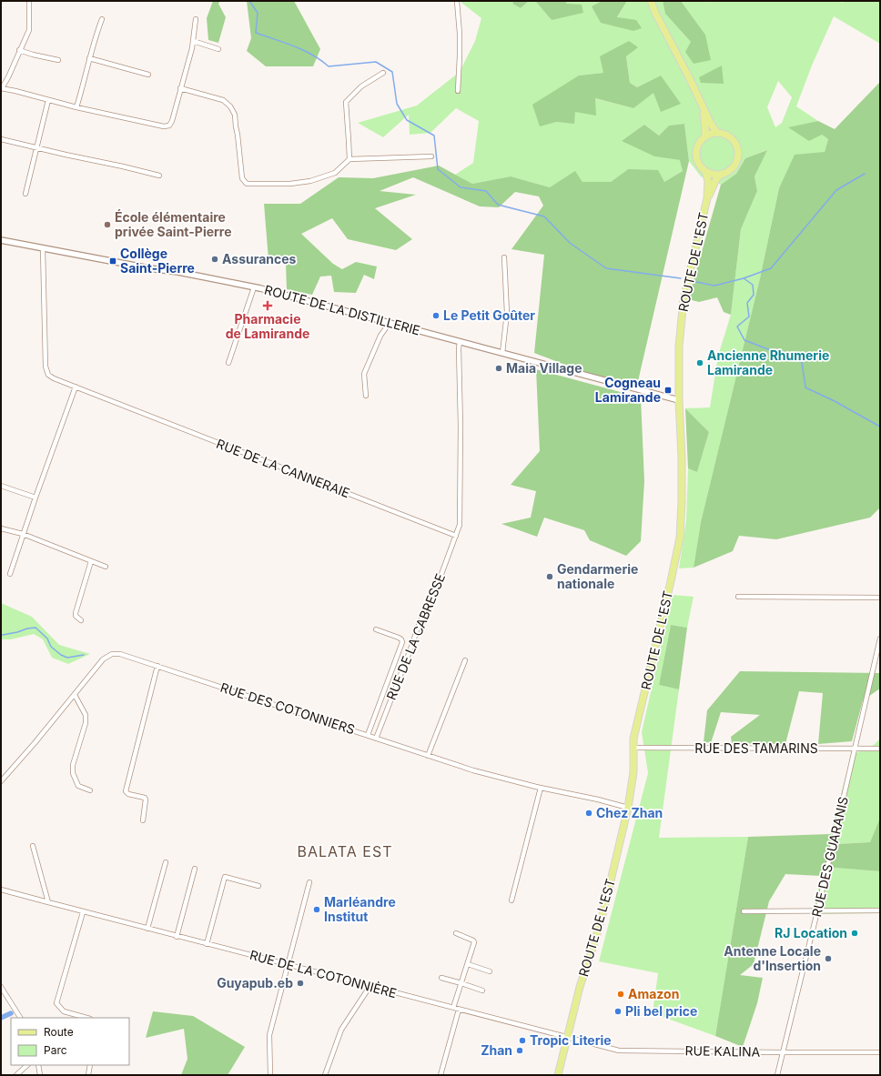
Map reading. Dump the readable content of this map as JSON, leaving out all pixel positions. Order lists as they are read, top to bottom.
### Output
{
  "streets": {
    "main road": ["ROUTE DE L'EST"],
    "street": [
      "ROUTE DE LA DISTILLERIE",
      "RUE DE LA CANNERAIE",
      "RUE DE LA CABRESSE",
      "RUE DES COTONNIERS",
      "RUE DES TAMARINS",
      "RUE DES GUARANIS",
      "RUE DE LA COTONNIÈRE",
      "RUE KALINA"
    ]
  },
  "crossings": [
    ["ROUTE DE L'EST", "ROUTE DE LA DISTILLERIE"],
    ["ROUTE DE L'EST", "RUE DES COTONNIERS"],
    ["ROUTE DE L'EST", "RUE DES TAMARINS"],
    ["ROUTE DE L'EST", "RUE DE LA COTONNIÈRE"],
    ["ROUTE DE L'EST", "RUE KALINA"],
    ["ROUTE DE LA DISTILLERIE", "RUE DE LA CANNERAIE"],
    ["RUE DE LA CANNERAIE", "RUE DE LA CABRESSE"],
    ["RUE DE LA CABRESSE", "RUE DES COTONNIERS"],
    ["RUE DES TAMARINS", "RUE DES GUARANIS"],
    ["RUE DES GUARANIS", "RUE KALINA"],
    ["RUE DE LA COTONNIÈRE", "RUE KALINA"]
  ],
  "districts": ["BALATA EST"],
  "places": {
    "other": [
      "École élémentaire privée Saint-Pierre",
      "Assurances",
      "Le Petit Goûter",
      "Ancienne Rhumerie Lamirande",
      "Maia Village",
      "Gendarmerie nationale",
      "Chez Zhan",
      "Marléandre Institut",
      "RJ Location",
      "Antenne Locale d'Insertion",
      "Guyapub.eb",
      "Amazon",
      "Pli bel price",
      "Tropic Literie",
      "Zhan"
    ],
    "transit": ["Collège Saint-Pierre", "Cogneau Lamirande"],
    "health": ["Pharmacie de Lamirande"]
  },
  "legend": ["Route", "Parc"]
}
